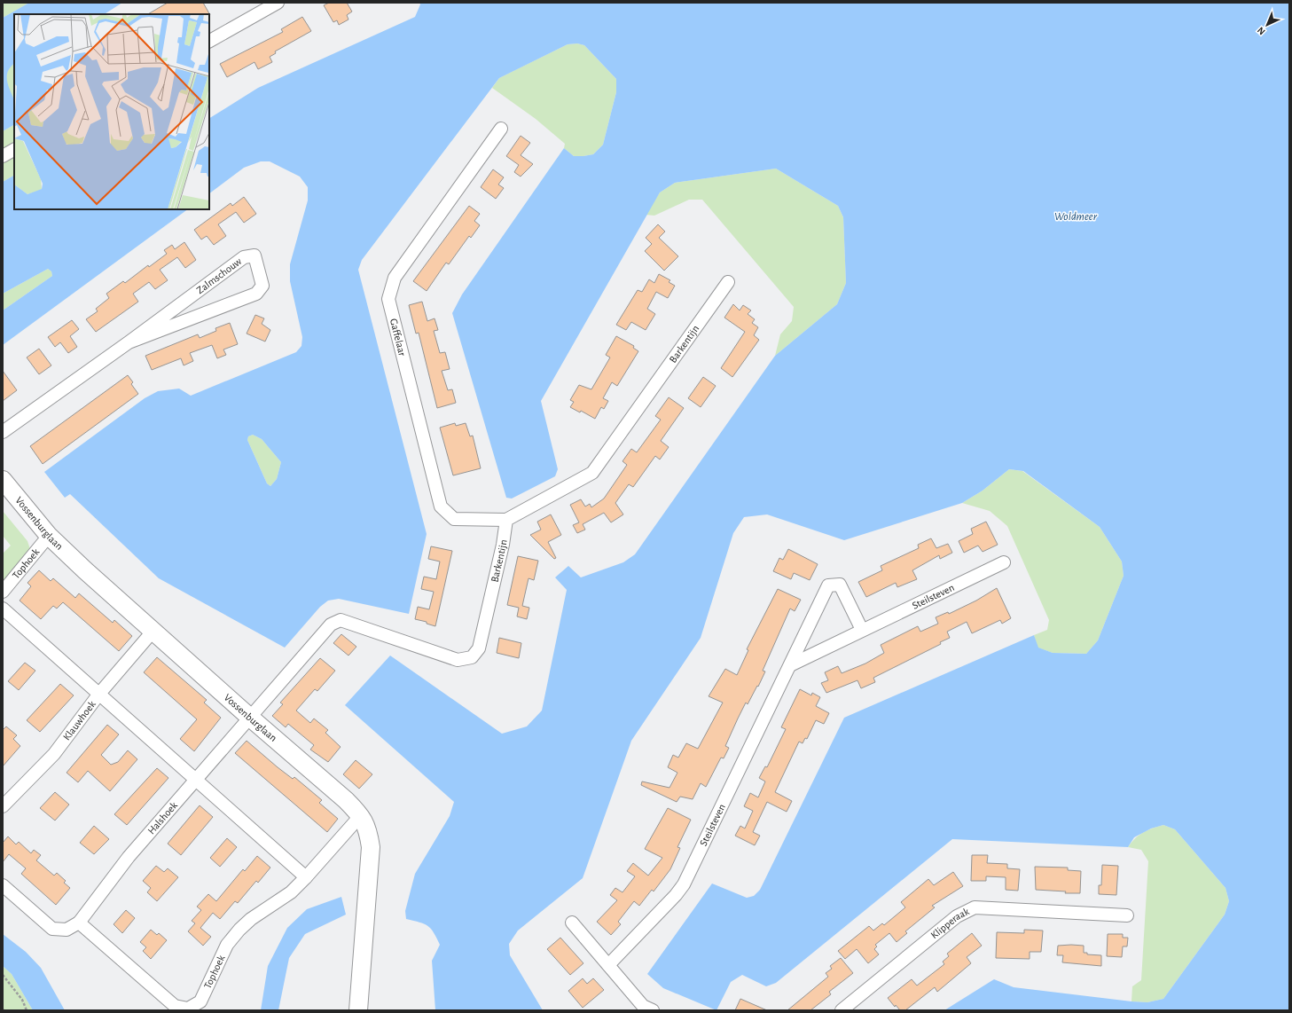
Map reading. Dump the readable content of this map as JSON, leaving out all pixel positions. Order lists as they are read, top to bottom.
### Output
{
  "streets": {
    "street": [
      "Zalmschouw",
      "Gaffelaar",
      "Barkentijn",
      "Vossenburglaan",
      "Tophoek",
      "Steilsteven",
      "Klauwhoek",
      "Halshoek",
      "Klipperaak"
    ]
  },
  "crossings": [
    ["Gaffelaar", "Barkentijn"],
    ["Barkentijn", "Vossenburglaan"],
    ["Barkentijn", "Halshoek"],
    ["Vossenburglaan", "Tophoek"],
    ["Vossenburglaan", "Klauwhoek"],
    ["Vossenburglaan", "Halshoek"],
    ["Tophoek", "Halshoek"]
  ],
  "water": ["Woldmeer"],
  "north": "bottom left"
}
